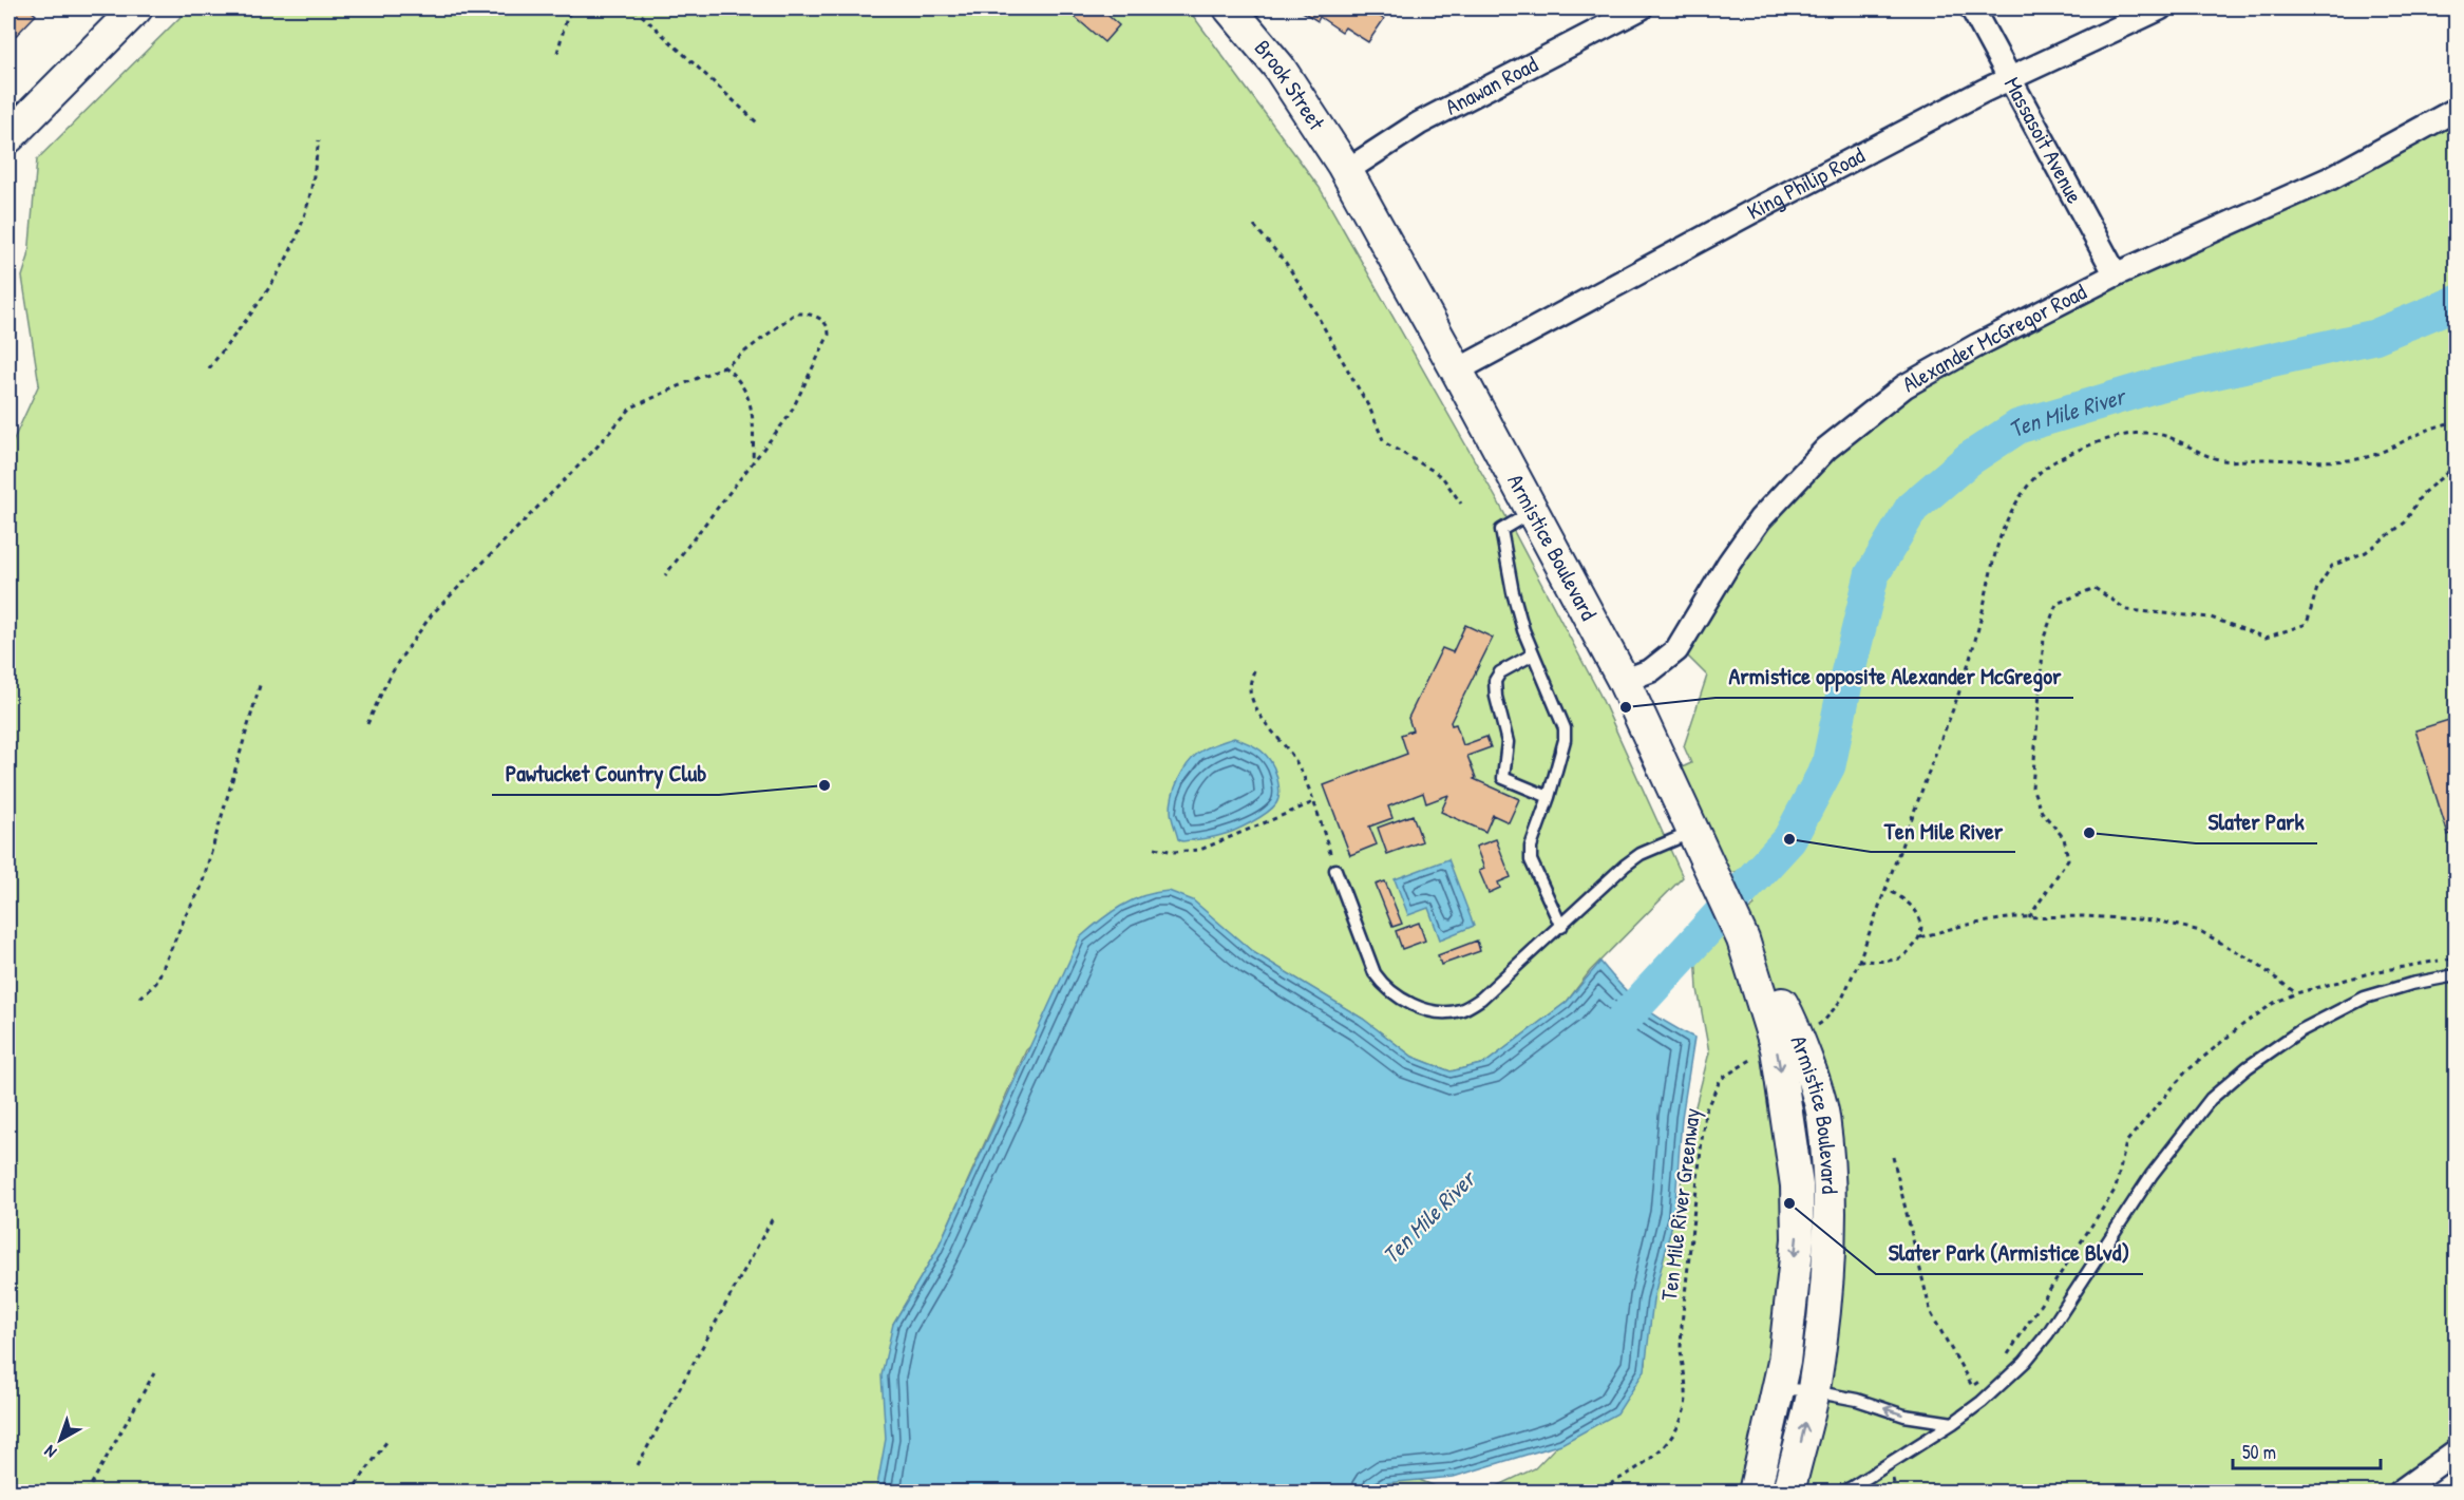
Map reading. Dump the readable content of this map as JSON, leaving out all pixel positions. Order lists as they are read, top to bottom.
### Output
{
  "streets": {
    "main road": ["Brook Street", "Armistice Boulevard"],
    "street": [
      "Anawan Road",
      "Massasoit Avenue",
      "King Philip Road",
      "Alexander McGregor Road"
    ],
    "path": ["Ten Mile River Greenway"]
  },
  "crossings": [
    ["Brook Street", "Anawan Road"],
    ["Brook Street", "Armistice Boulevard"],
    ["Anawan Road", "Armistice Boulevard"],
    ["Massasoit Avenue", "King Philip Road"],
    ["Massasoit Avenue", "Alexander McGregor Road"],
    ["King Philip Road", "Armistice Boulevard"],
    ["Alexander McGregor Road", "Armistice Boulevard"],
    ["Armistice Boulevard", "Ten Mile River Greenway"]
  ],
  "water": ["Ten Mile River"],
  "places": [
    "Armistice opposite Alexander McGregor",
    "Pawtucket Country Club",
    "Slater Park",
    "Ten Mile River",
    "Slater Park (Armistice Blvd)"
  ],
  "scale_bar": "50 m",
  "north": "bottom left"
}
